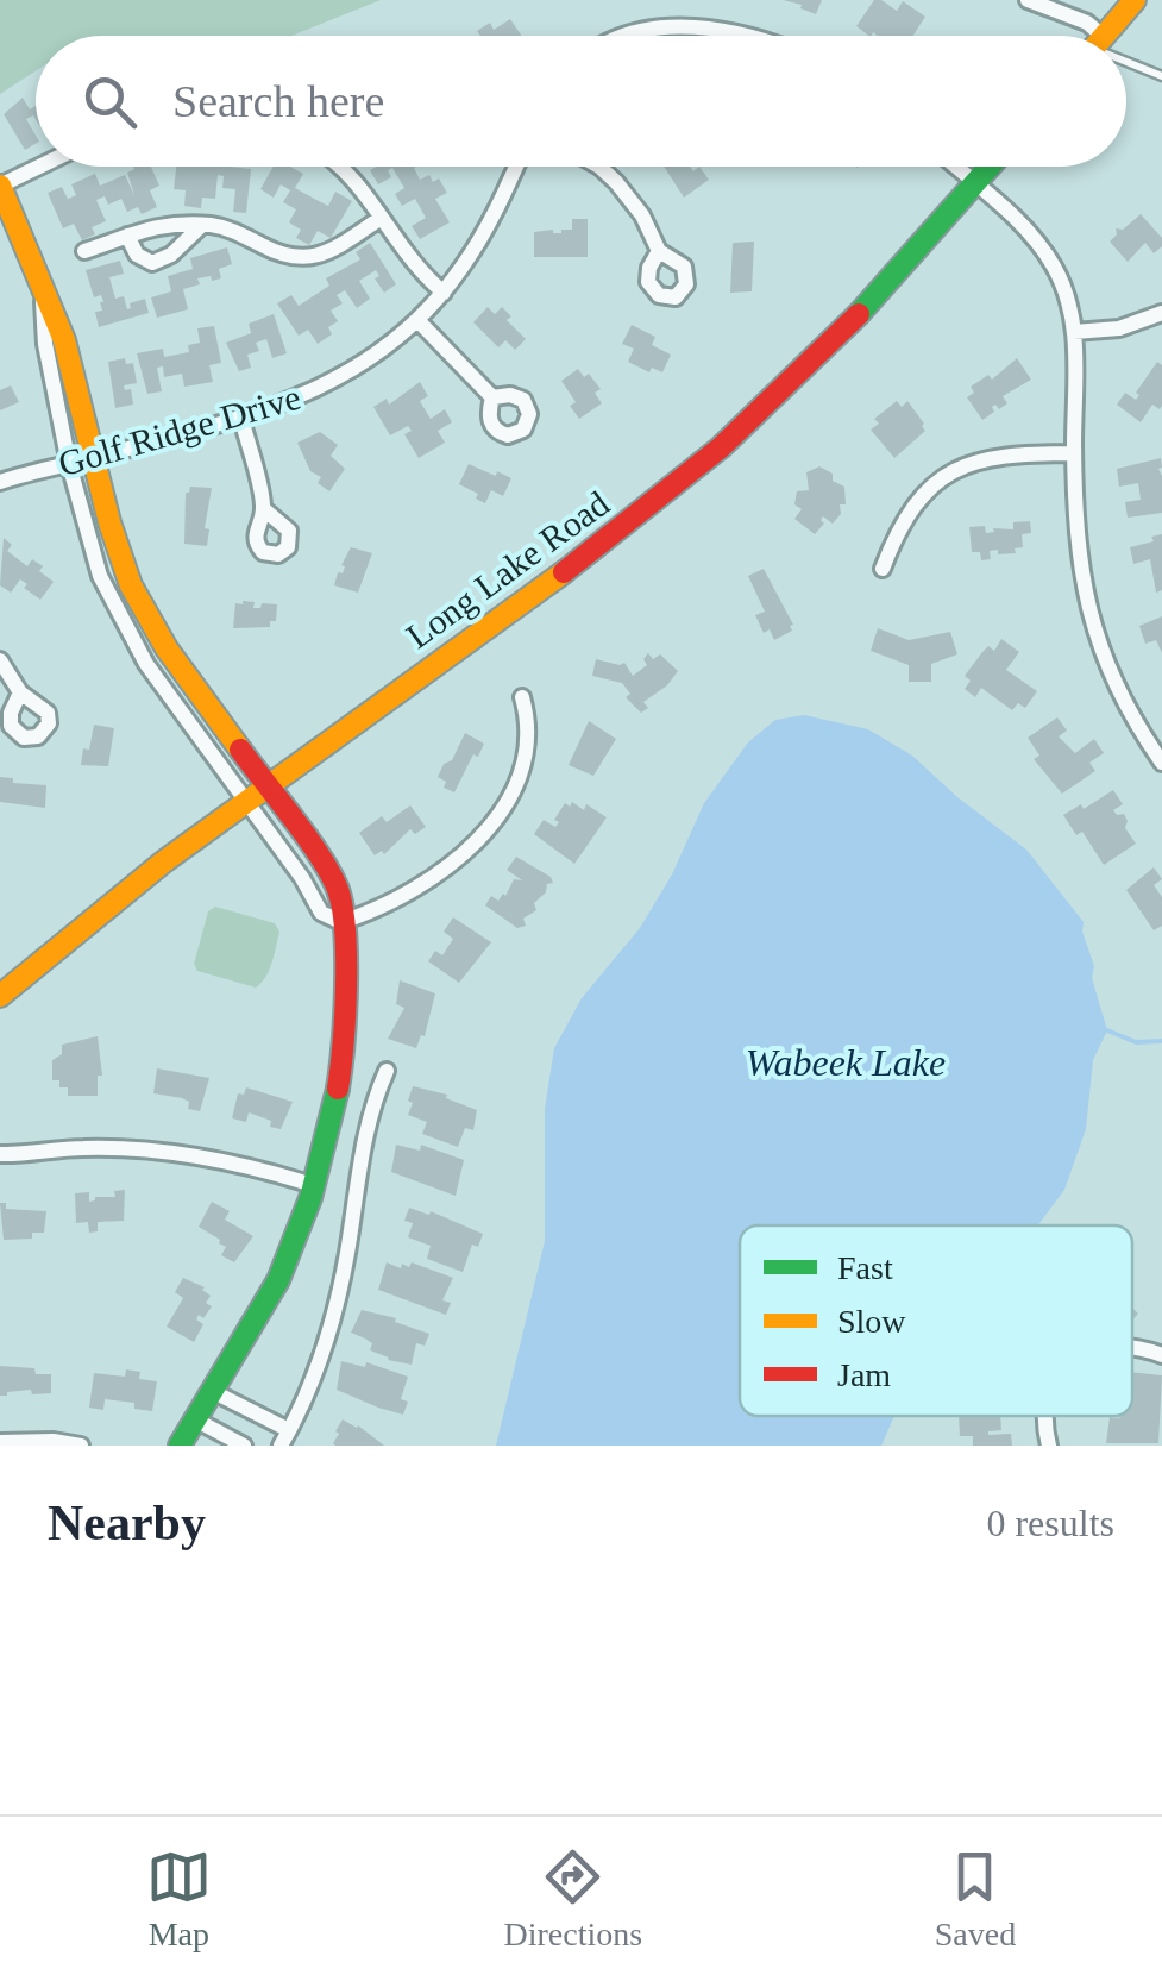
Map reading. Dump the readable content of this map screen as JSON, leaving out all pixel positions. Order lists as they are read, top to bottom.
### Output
{
  "streets": {
    "street": ["Golf Ridge Drive", "Long Lake Road"]
  },
  "water": ["Wabeek Lake"],
  "legend": ["Fast", "Slow", "Jam"],
  "page": {
    "search": "Search here",
    "heading": ["Nearby", "0 results"],
    "nav": ["Map", "Directions", "Saved"]
  }
}
